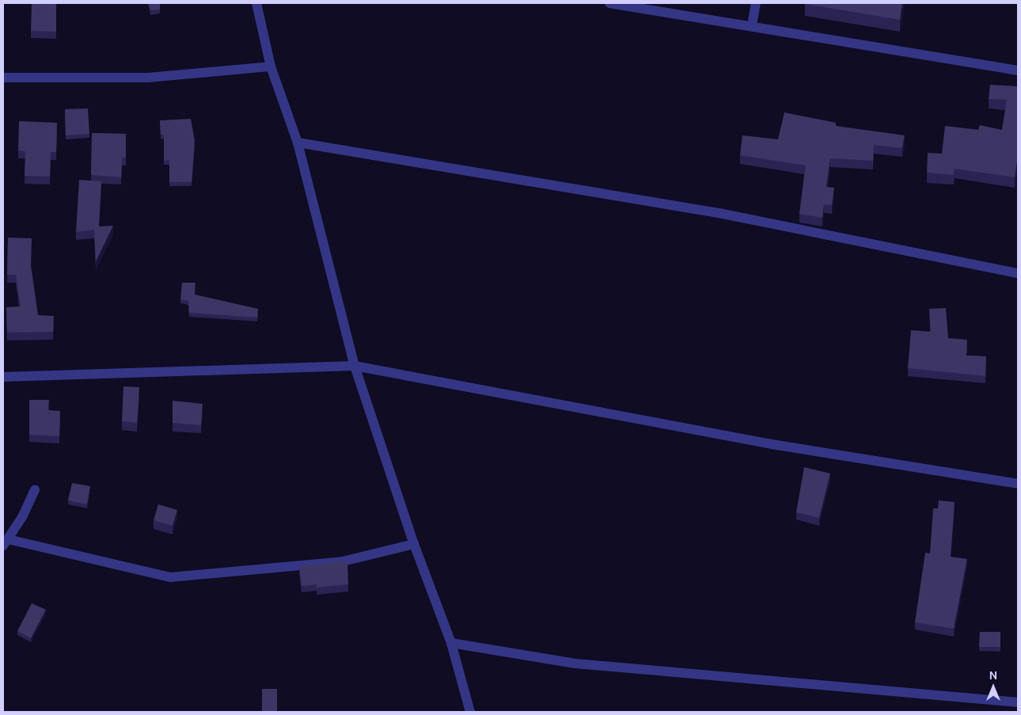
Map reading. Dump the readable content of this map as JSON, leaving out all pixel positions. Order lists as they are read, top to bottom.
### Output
{
  "north": "top"
}
